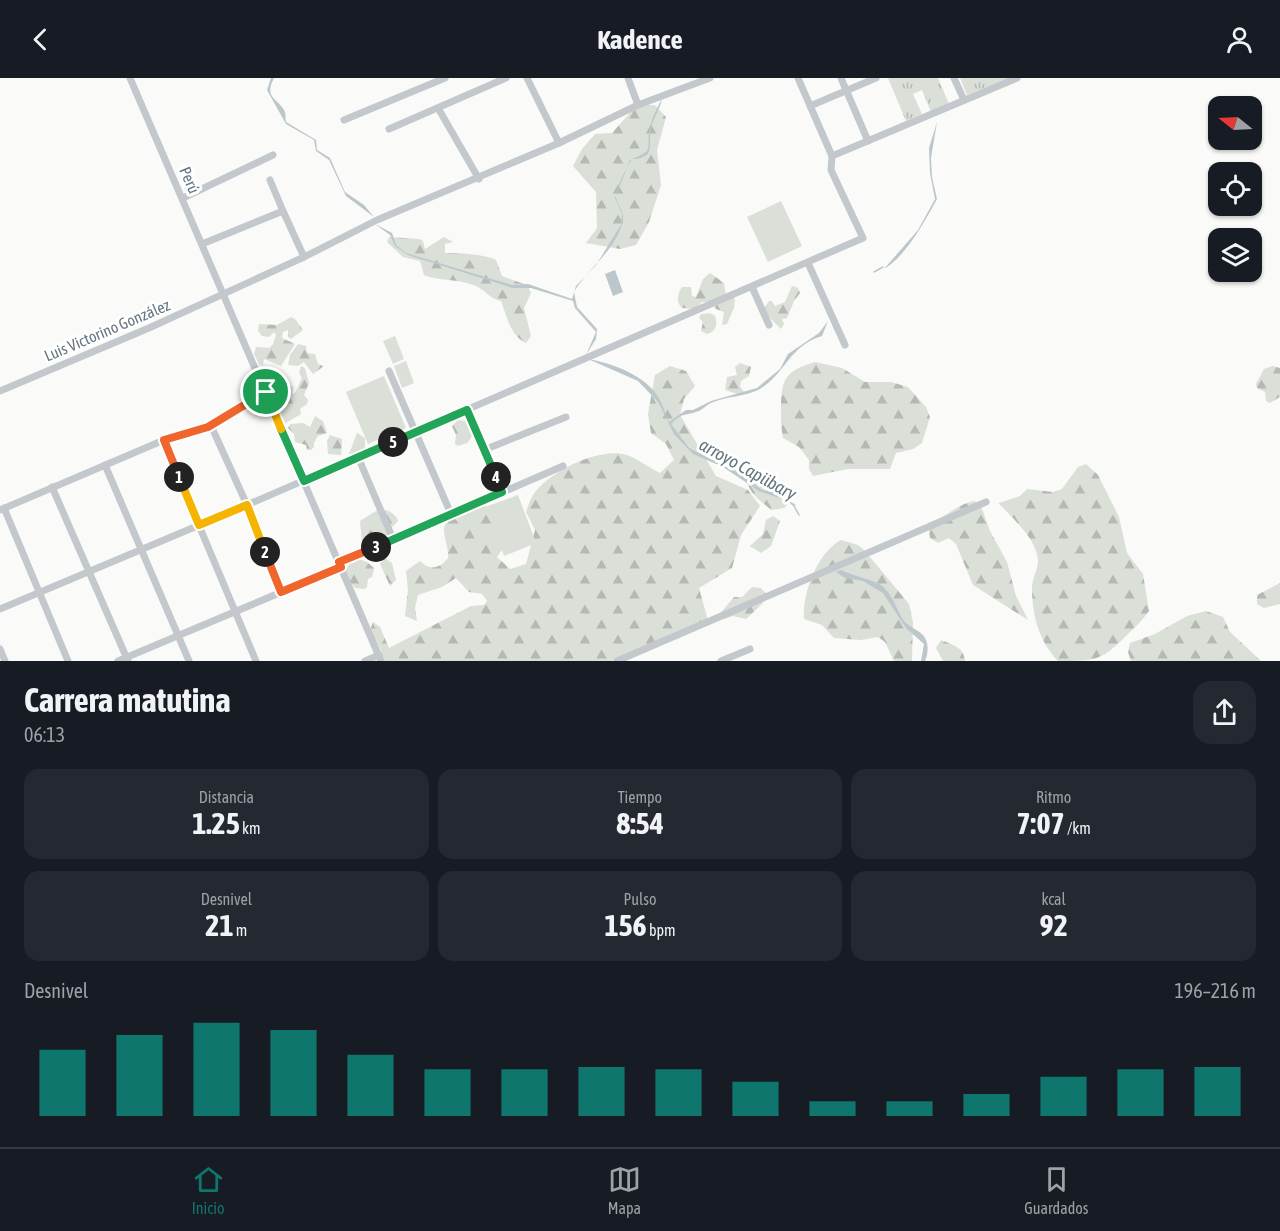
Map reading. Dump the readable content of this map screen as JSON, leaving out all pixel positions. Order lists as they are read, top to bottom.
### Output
{
  "streets": {
    "street": ["Perú", "Luis Victorino González"]
  },
  "crossings": [
    ["Perú", "Luis Victorino González"]
  ],
  "water": ["arroyo Capiibary"],
  "north": "left",
  "page": {
    "header": "Kadence",
    "pins": [
      "5",
      "1",
      "4",
      "3",
      "2"
    ],
    "heading": ["Carrera matutina", "06:13"],
    "stats": [
      ["Distancia", "1.25 km"],
      ["Tiempo", "8:54"],
      ["Ritmo", "7:07 /km"],
      ["Desnivel", "21 m"],
      ["Pulso", "156 bpm"],
      ["kcal", "92"]
    ],
    "chart": ["Desnivel", "196–216 m"],
    "tabs": ["Inicio", "Mapa", "Guardados"]
  }
}
